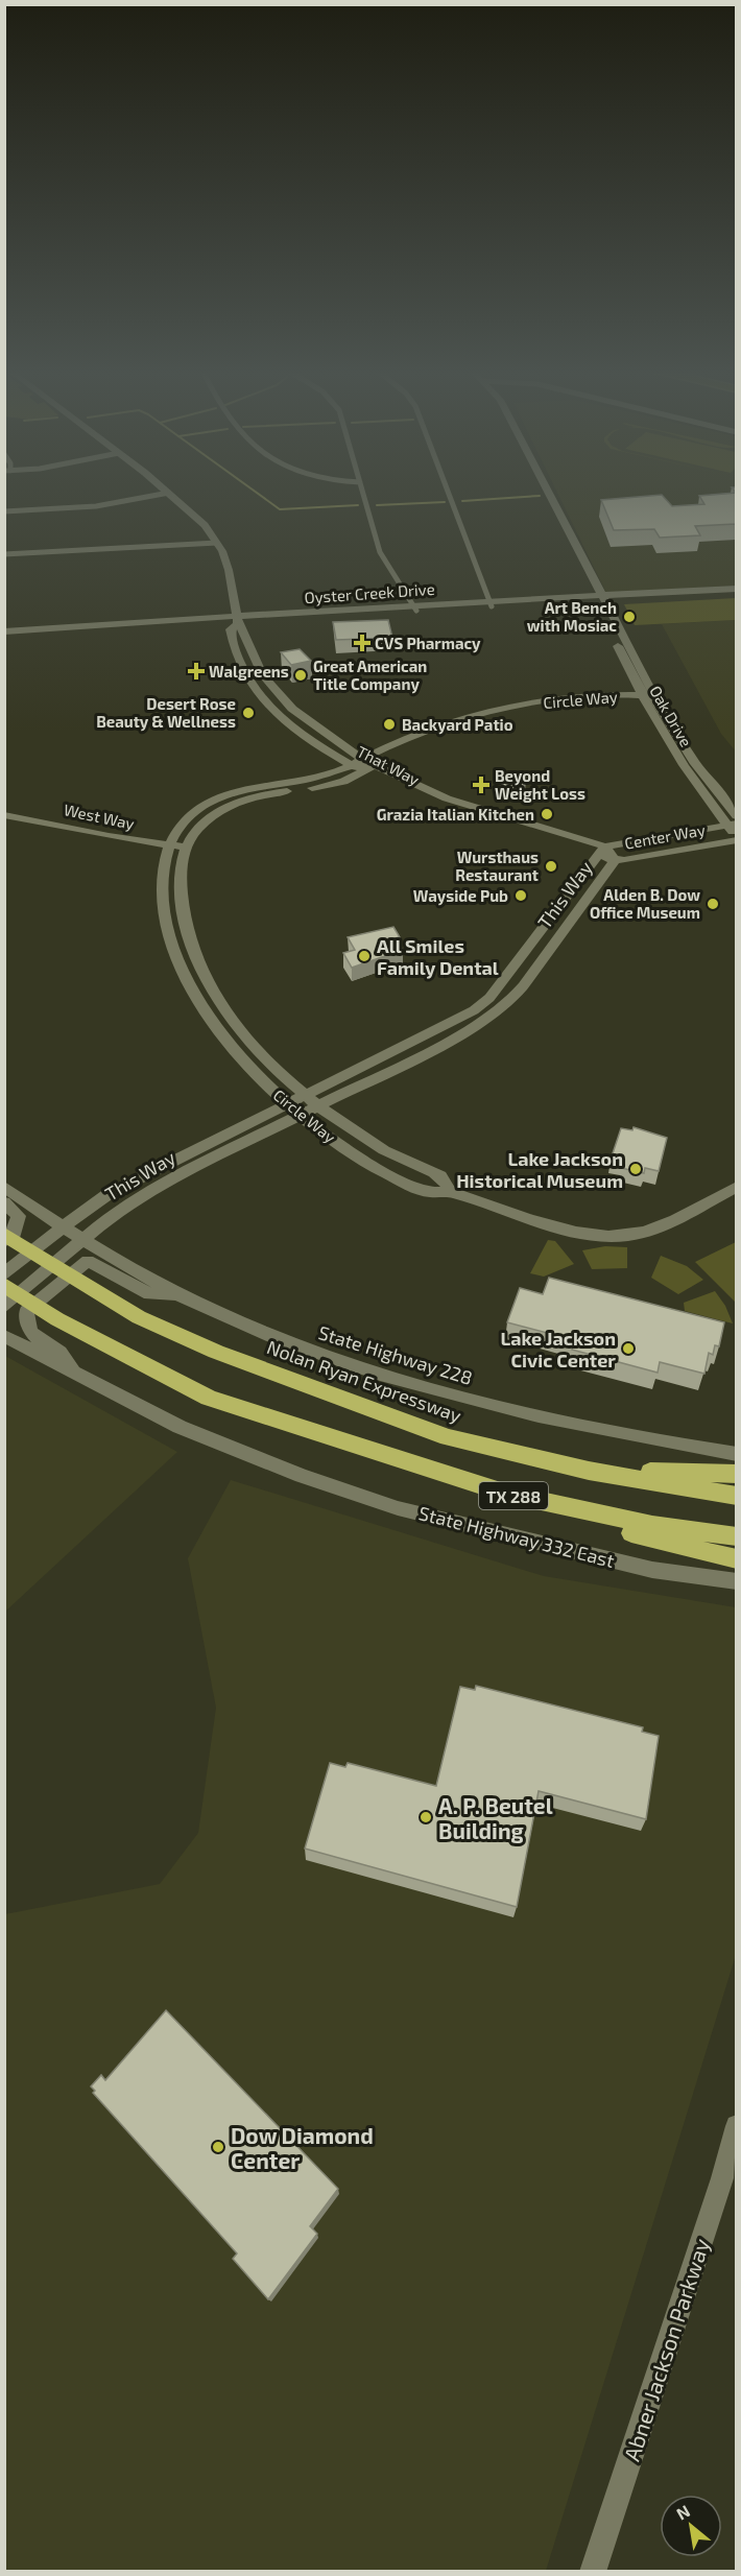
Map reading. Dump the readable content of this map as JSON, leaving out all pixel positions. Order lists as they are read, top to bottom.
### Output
{
  "streets": {
    "highway": ["Nolan Ryan Expressway", "TX 288"],
    "street": [
      "Oyster Creek Drive",
      "Circle Way",
      "Oak Drive",
      "That Way",
      "West Way",
      "Center Way",
      "This Way",
      "State Highway 228",
      "State Highway 332 East",
      "Abner Jackson Parkway"
    ]
  },
  "crossings": [
    ["Oyster Creek Drive", "Oak Drive"],
    ["Oyster Creek Drive", "That Way"],
    ["Circle Way", "Oak Drive"],
    ["Circle Way", "That Way"],
    ["Circle Way", "West Way"],
    ["Circle Way", "This Way"],
    ["Oak Drive", "Center Way"],
    ["That Way", "Center Way"],
    ["That Way", "This Way"],
    ["Center Way", "This Way"],
    ["This Way", "State Highway 228"]
  ],
  "places": {
    "other": [
      "Art Bench with Mosiac",
      "Great American Title Company",
      "Desert Rose Beauty & Wellness",
      "Backyard Patio",
      "Grazia Italian Kitchen",
      "Wursthaus Restaurant",
      "Wayside Pub",
      "Alden B. Dow Office Museum",
      "All Smiles Family Dental",
      "Lake Jackson Historical Museum",
      "Lake Jackson Civic Center",
      "A. P. Beutel Building",
      "Dow Diamond Center"
    ],
    "health": ["CVS Pharmacy", "Walgreens", "Beyond Weight Loss"]
  },
  "north": "top left"
}
